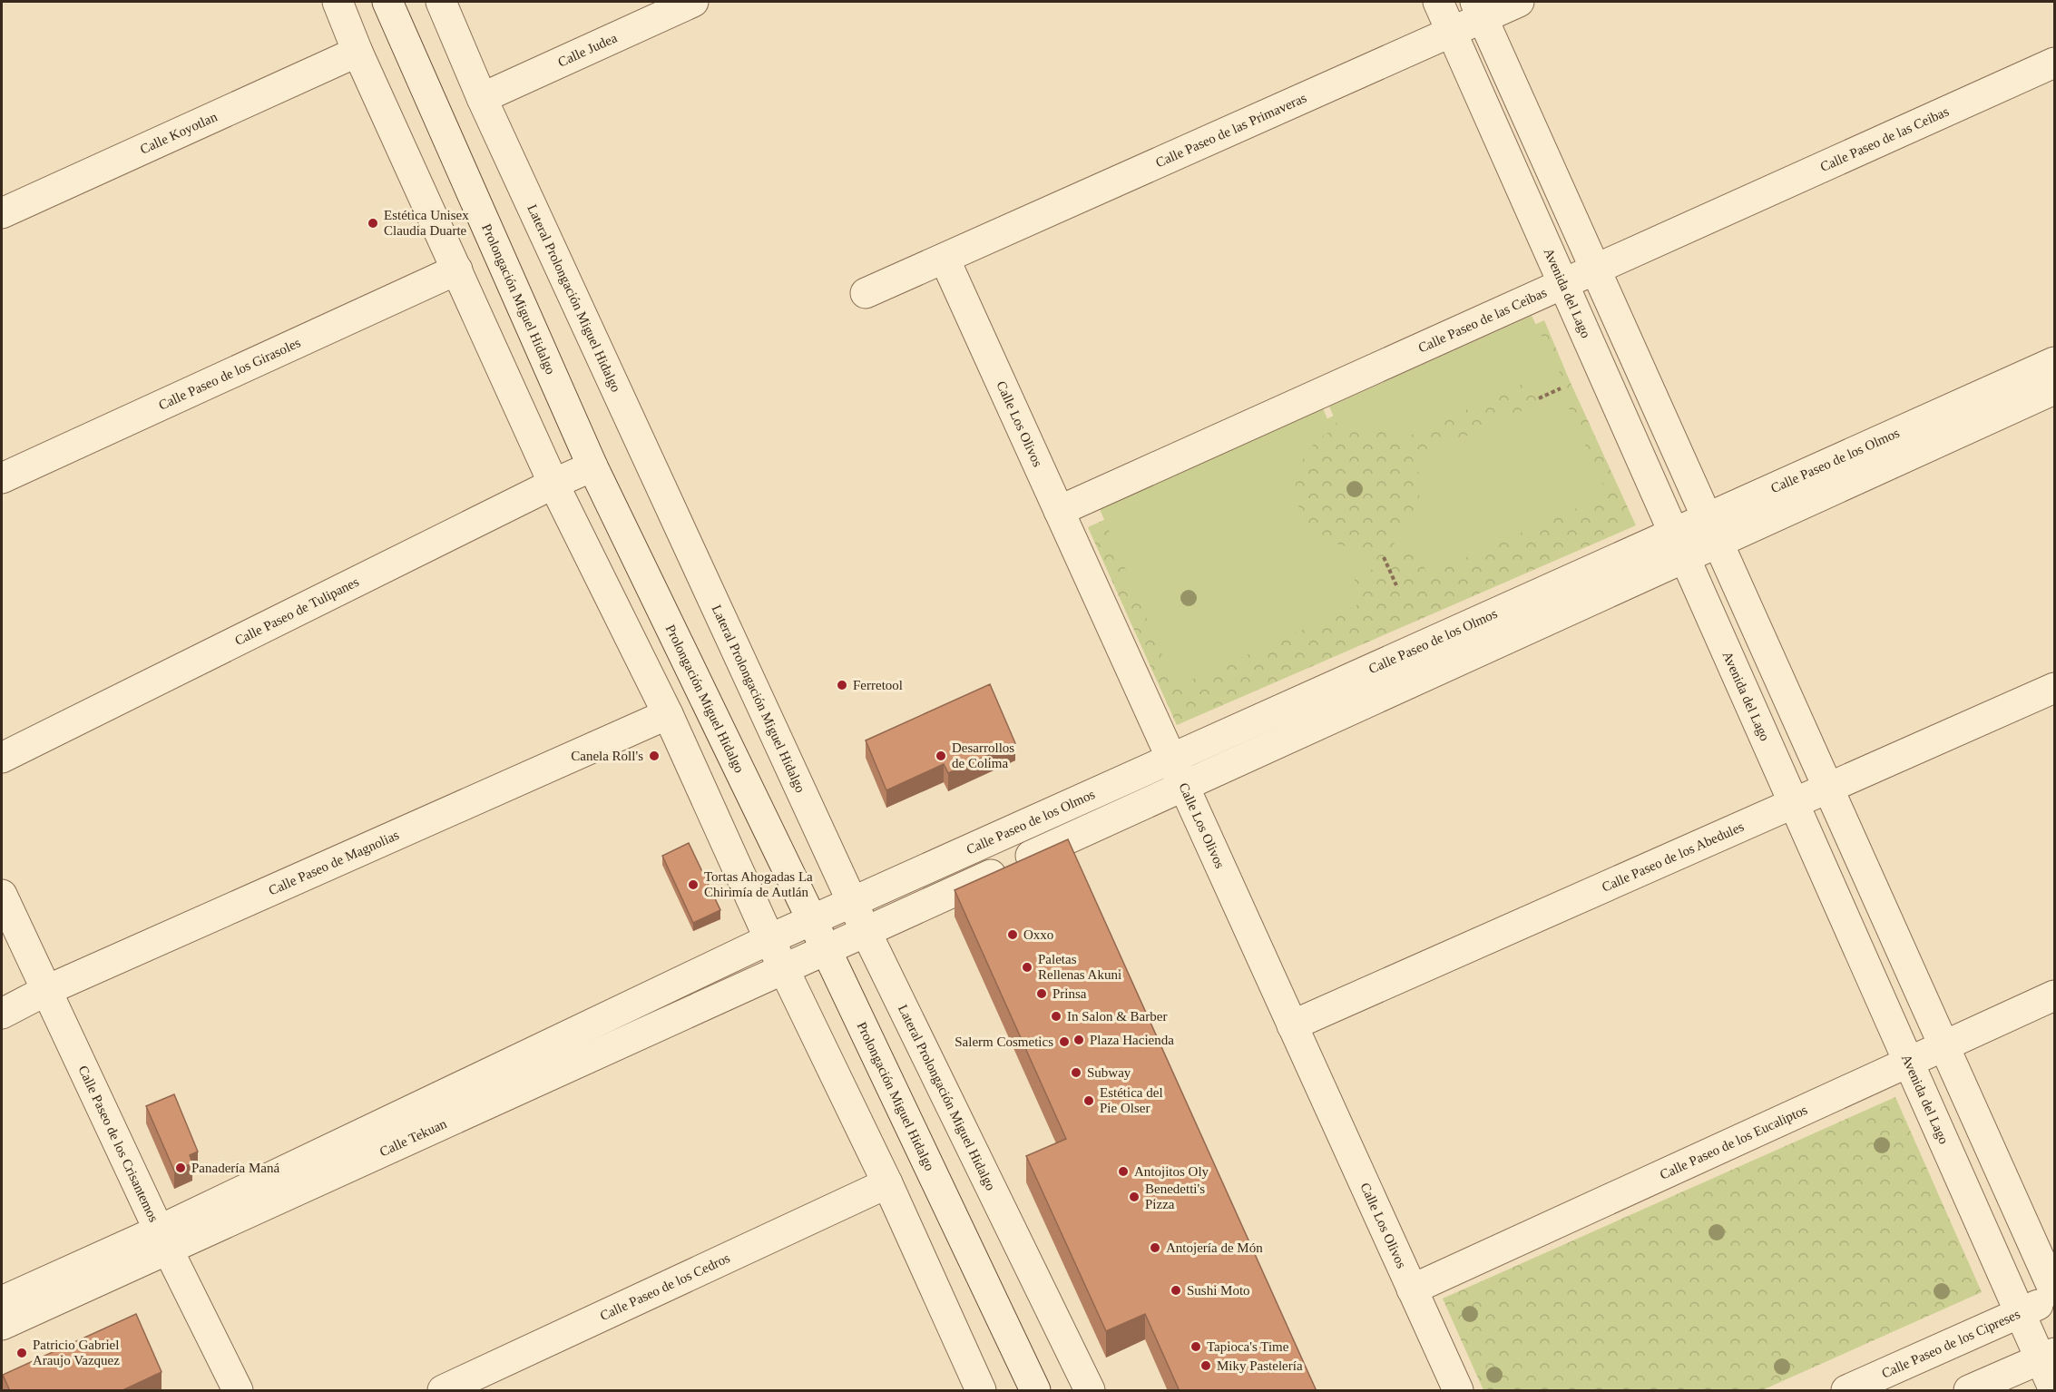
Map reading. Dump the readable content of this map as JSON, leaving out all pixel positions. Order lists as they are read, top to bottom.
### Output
{
  "streets": {
    "street": [
      "Calle Judea",
      "Calle Paseo de las Primaveras",
      "Calle Koyotlan",
      "Calle Paseo de las Ceibas",
      "Avenida del Lago",
      "Lateral Prolongación Miguel Hidalgo",
      "Prolongación Miguel Hidalgo",
      "Calle Paseo de los Girasoles",
      "Calle Los Olivos",
      "Calle Paseo de los Olmos",
      "Calle Paseo de Tulipanes",
      "Calle Paseo de los Abedules",
      "Calle Paseo de Magnolias",
      "Calle Tekuan",
      "Calle Paseo de los Crisantemos",
      "Calle Paseo de los Eucaliptos",
      "Calle Paseo de los Cedros",
      "Calle Paseo de los Cipreses"
    ]
  },
  "crossings": [
    ["Calle Judea", "Lateral Prolongación Miguel Hidalgo"],
    ["Calle Paseo de las Primaveras", "Avenida del Lago"],
    ["Calle Paseo de las Primaveras", "Calle Los Olivos"],
    ["Calle Paseo de las Ceibas", "Avenida del Lago"],
    ["Calle Paseo de las Ceibas", "Calle Los Olivos"],
    ["Avenida del Lago", "Calle Paseo de los Olmos"],
    ["Avenida del Lago", "Calle Paseo de los Abedules"],
    ["Avenida del Lago", "Calle Paseo de los Eucaliptos"],
    ["Avenida del Lago", "Calle Paseo de los Cipreses"],
    ["Lateral Prolongación Miguel Hidalgo", "Calle Paseo de los Olmos"],
    ["Prolongación Miguel Hidalgo", "Calle Paseo de los Olmos"],
    ["Prolongación Miguel Hidalgo", "Calle Paseo de Tulipanes"],
    ["Prolongación Miguel Hidalgo", "Calle Tekuan"],
    ["Calle Los Olivos", "Calle Paseo de los Olmos"],
    ["Calle Los Olivos", "Calle Paseo de los Abedules"],
    ["Calle Los Olivos", "Calle Paseo de los Eucaliptos"],
    ["Calle Paseo de los Olmos", "Calle Tekuan"],
    ["Calle Paseo de Magnolias", "Calle Paseo de los Crisantemos"],
    ["Calle Tekuan", "Calle Paseo de los Crisantemos"]
  ],
  "places": [
    "Estética Unisex Claudia Duarte",
    "Ferretool",
    "Canela Roll's",
    "Desarrollos de Colima",
    "Tortas Ahogadas La Chirimía de Autlán",
    "Oxxo",
    "Paletas Rellenas Akuni",
    "Prinsa",
    "In Salon & Barber",
    "Plaza Hacienda",
    "Salerm Cosmetics",
    "Subway",
    "Estética del Pie Olser",
    "Panadería Maná",
    "Antojitos Oly",
    "Benedetti's Pizza",
    "Antojería de Món",
    "Sushi Moto",
    "Tapioca's Time",
    "Patricio Gabriel Araujo Vazquez",
    "Miky Pastelería"
  ]
}
